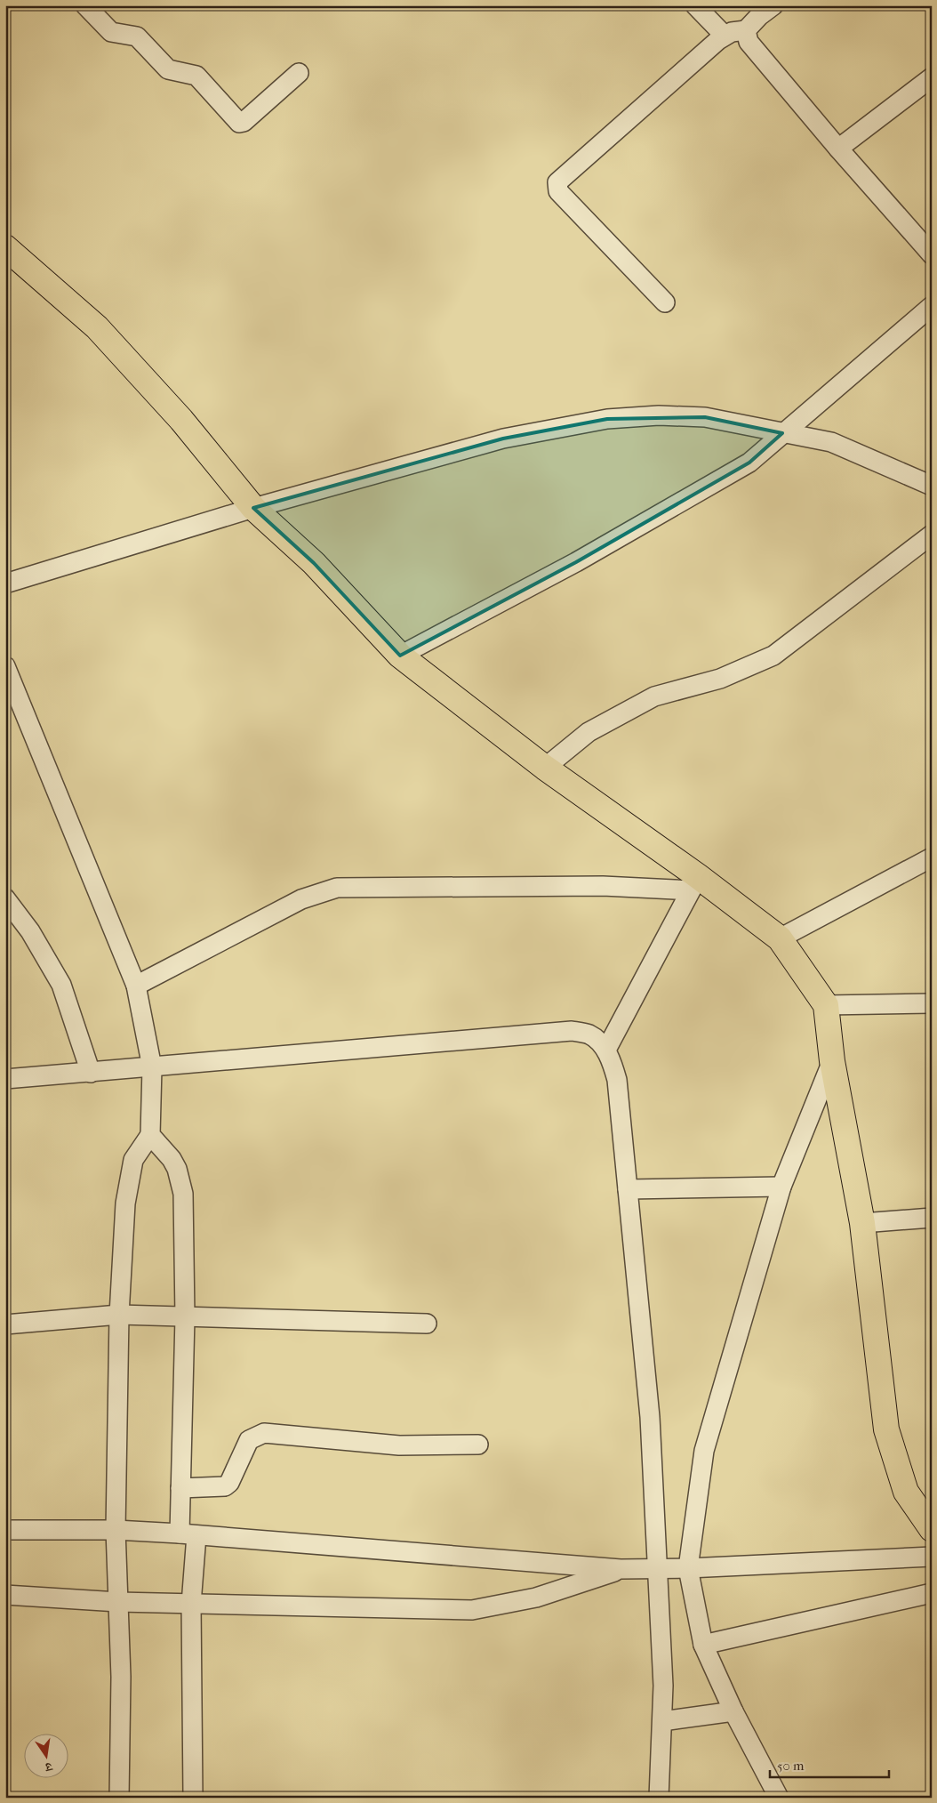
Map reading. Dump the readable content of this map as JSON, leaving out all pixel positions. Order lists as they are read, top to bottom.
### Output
{
  "scale_bar": "50 m",
  "north": "bottom"
}
